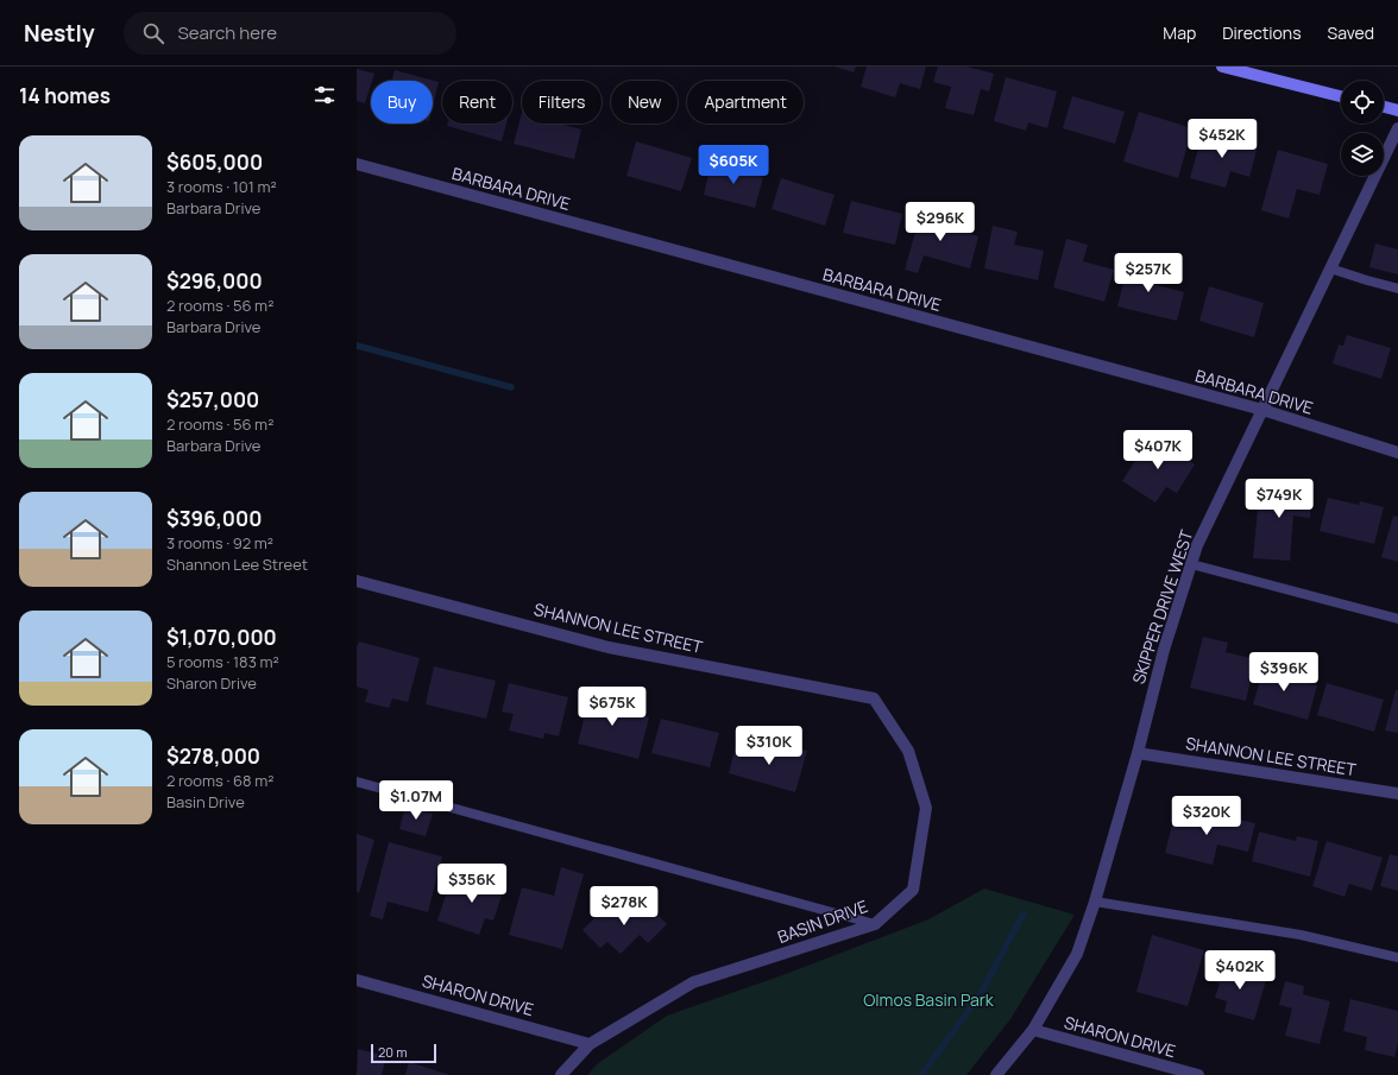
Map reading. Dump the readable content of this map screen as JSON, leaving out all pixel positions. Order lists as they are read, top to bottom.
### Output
{
  "streets": {
    "street": [
      "BARBARA DRIVE",
      "SKIPPER DRIVE WEST",
      "SHANNON LEE STREET",
      "BASIN DRIVE",
      "SHARON DRIVE"
    ]
  },
  "crossings": [
    ["BARBARA DRIVE", "SKIPPER DRIVE WEST"],
    ["SKIPPER DRIVE WEST", "SHANNON LEE STREET"],
    ["SKIPPER DRIVE WEST", "SHARON DRIVE"],
    ["SHANNON LEE STREET", "BASIN DRIVE"],
    ["BASIN DRIVE", "SHARON DRIVE"]
  ],
  "parks": ["Olmos Basin Park"],
  "scale_bar": "20 m",
  "page": {
    "header": "Nestly",
    "search": "Search here",
    "nav": ["Map", "Directions", "Saved"],
    "heading": "14 homes",
    "chip": [
      "Buy",
      "Rent",
      "Filters",
      "New",
      "Apartment"
    ],
    "price": [
      "$452K",
      "$605K",
      "$296K",
      "$257K",
      "$407K",
      "$749K",
      "$396K",
      "$675K",
      "$310K",
      "$1.07M",
      "$320K",
      "$356K",
      "$278K",
      "$402K"
    ],
    "list": [
      {
        "name": "$605,000",
        "note": "3 rooms · 101 m² · Barbara Drive"
      },
      {
        "name": "$296,000",
        "note": "2 rooms · 56 m² · Barbara Drive"
      },
      {
        "name": "$257,000",
        "note": "2 rooms · 56 m² · Barbara Drive"
      },
      {
        "name": "$396,000",
        "note": "3 rooms · 92 m² · Shannon Lee Street"
      },
      {
        "name": "$1,070,000",
        "note": "5 rooms · 183 m² · Sharon Drive"
      },
      {
        "name": "$278,000",
        "note": "2 rooms · 68 m² · Basin Drive"
      }
    ],
    "scale": "20 m"
  }
}
